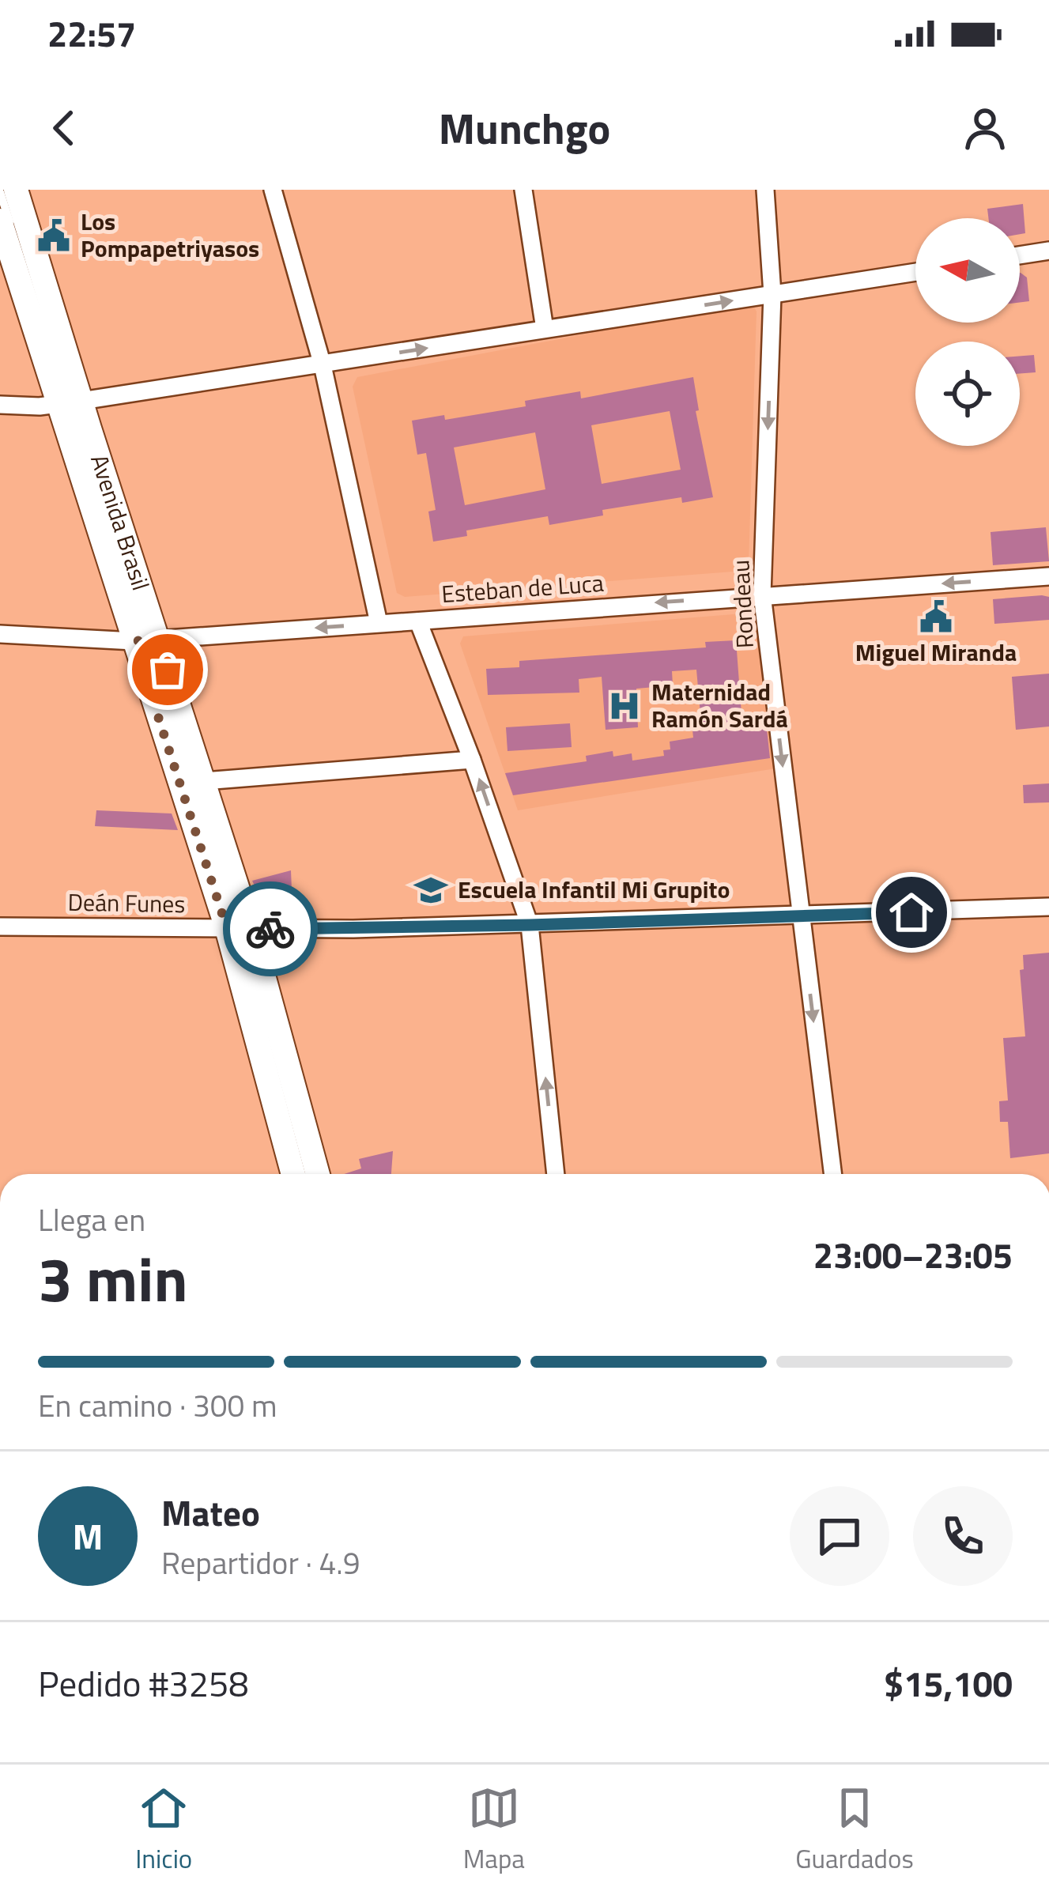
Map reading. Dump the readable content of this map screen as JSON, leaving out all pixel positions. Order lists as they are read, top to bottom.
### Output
{
  "streets": {
    "main road": ["Avenida Brasil"],
    "street": ["Esteban de Luca", "Rondeau", "Deán Funes"]
  },
  "crossings": [
    ["Avenida Brasil", "Esteban de Luca"],
    ["Avenida Brasil", "Deán Funes"],
    ["Esteban de Luca", "Rondeau"],
    ["Rondeau", "Deán Funes"]
  ],
  "one_way": ["Esteban de Luca", "Rondeau"],
  "places": {
    "public building": ["Los Pompapetriyasos", "Miguel Miranda"],
    "hospital": ["Maternidad Ramón Sardá"],
    "school or university": ["Escuela Infantil Mi Grupito"]
  },
  "north": "left",
  "page": {
    "status": "22:57",
    "header": "Munchgo",
    "heading": ["3 min", "Llega en", "23:00–23:05"],
    "panel": [
      "Mateo",
      "Repartidor · 4.9",
      "Pedido #3258",
      "$15,100"
    ],
    "bar": "En camino · 300 m",
    "round": "M",
    "tabs": ["Inicio", "Mapa", "Guardados"]
  }
}
